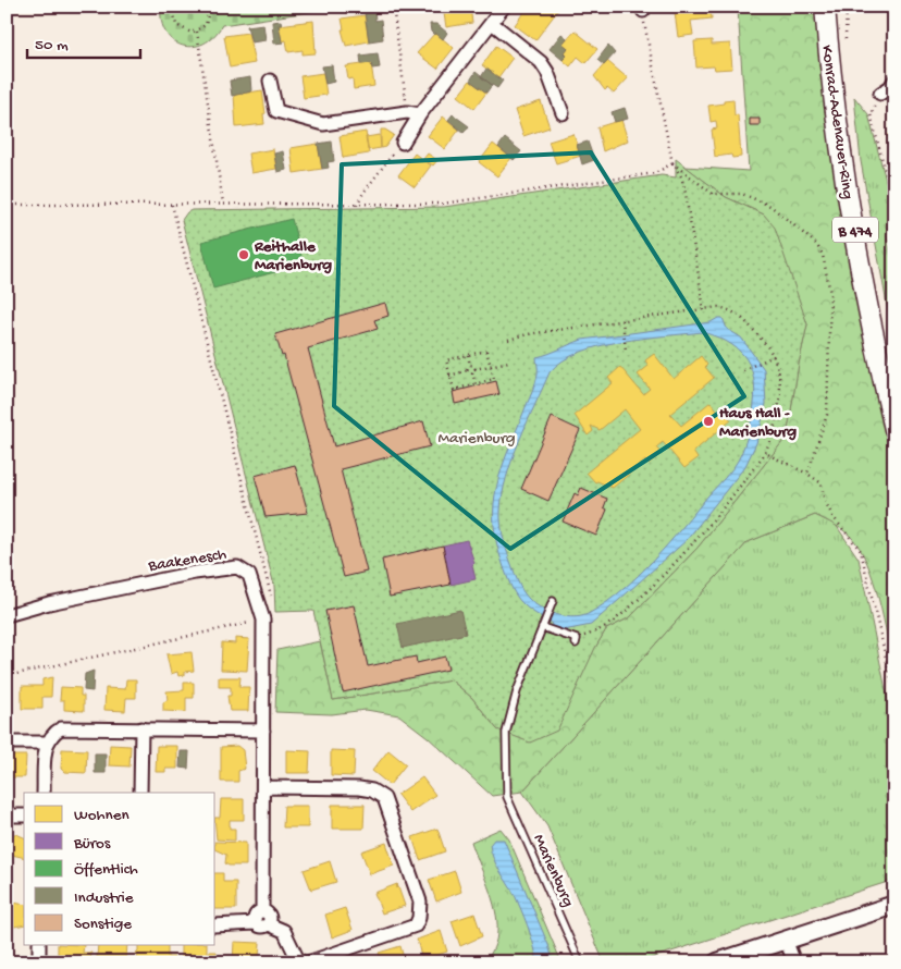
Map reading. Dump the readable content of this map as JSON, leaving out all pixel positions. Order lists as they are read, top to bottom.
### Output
{
  "streets": {
    "main road": ["Konrad-Adenauer-Ring", "B 474"],
    "street": ["Baakenesch"],
    "lane": ["Marienburg"]
  },
  "parks": ["Marienburg"],
  "places": ["Reithalle Marienburg", "Haus Hall - Marienburg"],
  "legend": [
    "Wohnen",
    "Büros",
    "Öffentlich",
    "Industrie",
    "Sonstige"
  ],
  "scale_bar": "50 m"
}
